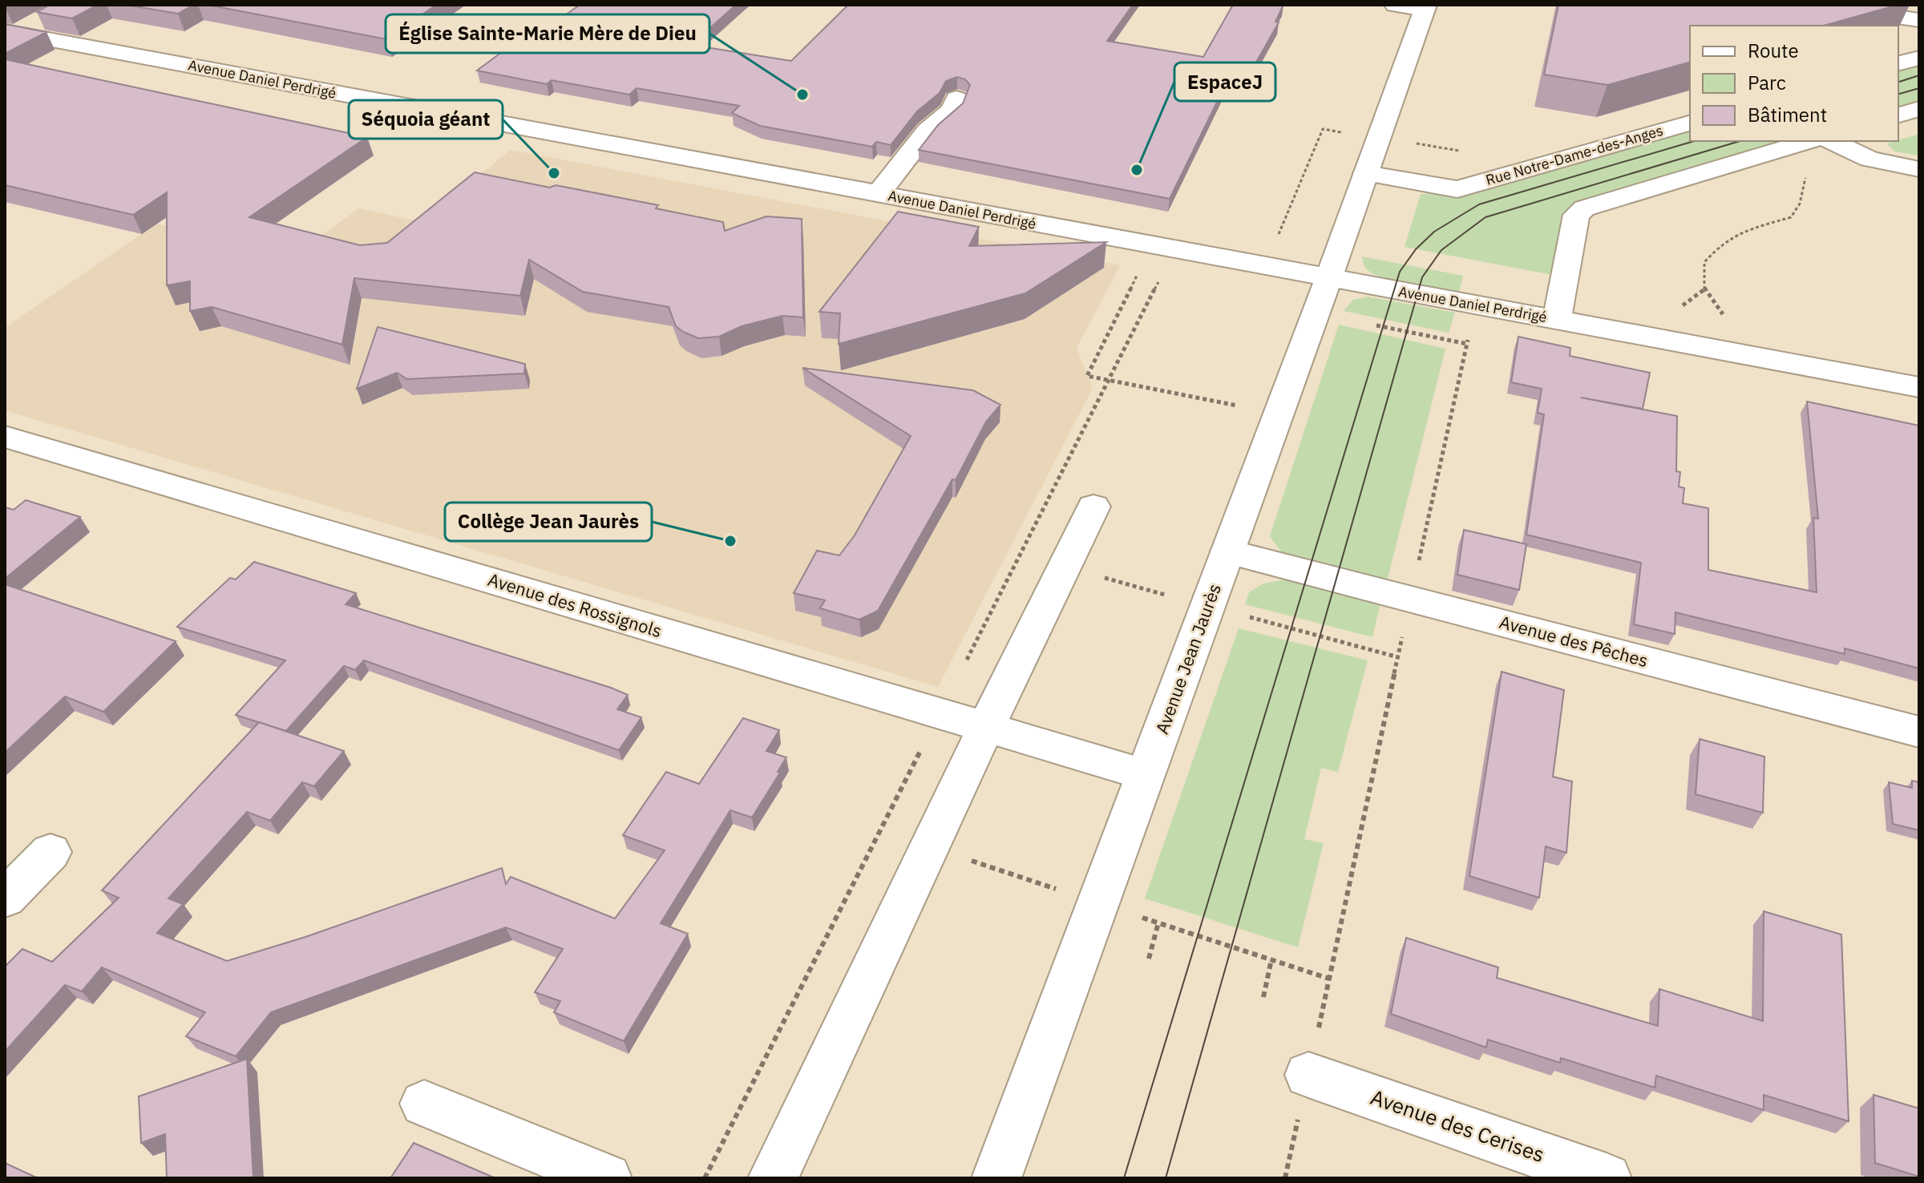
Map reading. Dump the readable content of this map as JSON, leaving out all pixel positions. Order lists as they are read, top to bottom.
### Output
{
  "streets": {
    "street": [
      "Avenue Daniel Perdrigé",
      "Rue Notre-Dame-des-Anges",
      "Avenue des Rossignols",
      "Avenue des Pêches",
      "Avenue Jean Jaurès",
      "Avenue des Cerises"
    ]
  },
  "crossings": [
    ["Avenue Daniel Perdrigé", "Avenue Jean Jaurès"],
    ["Avenue des Rossignols", "Avenue Jean Jaurès"],
    ["Avenue des Pêches", "Avenue Jean Jaurès"]
  ],
  "places": [
    "Église Sainte-Marie Mère de Dieu",
    "EspaceJ",
    "Séquoia géant",
    "Collège Jean Jaurès"
  ],
  "legend": ["Route", "Parc", "Bâtiment"]
}
